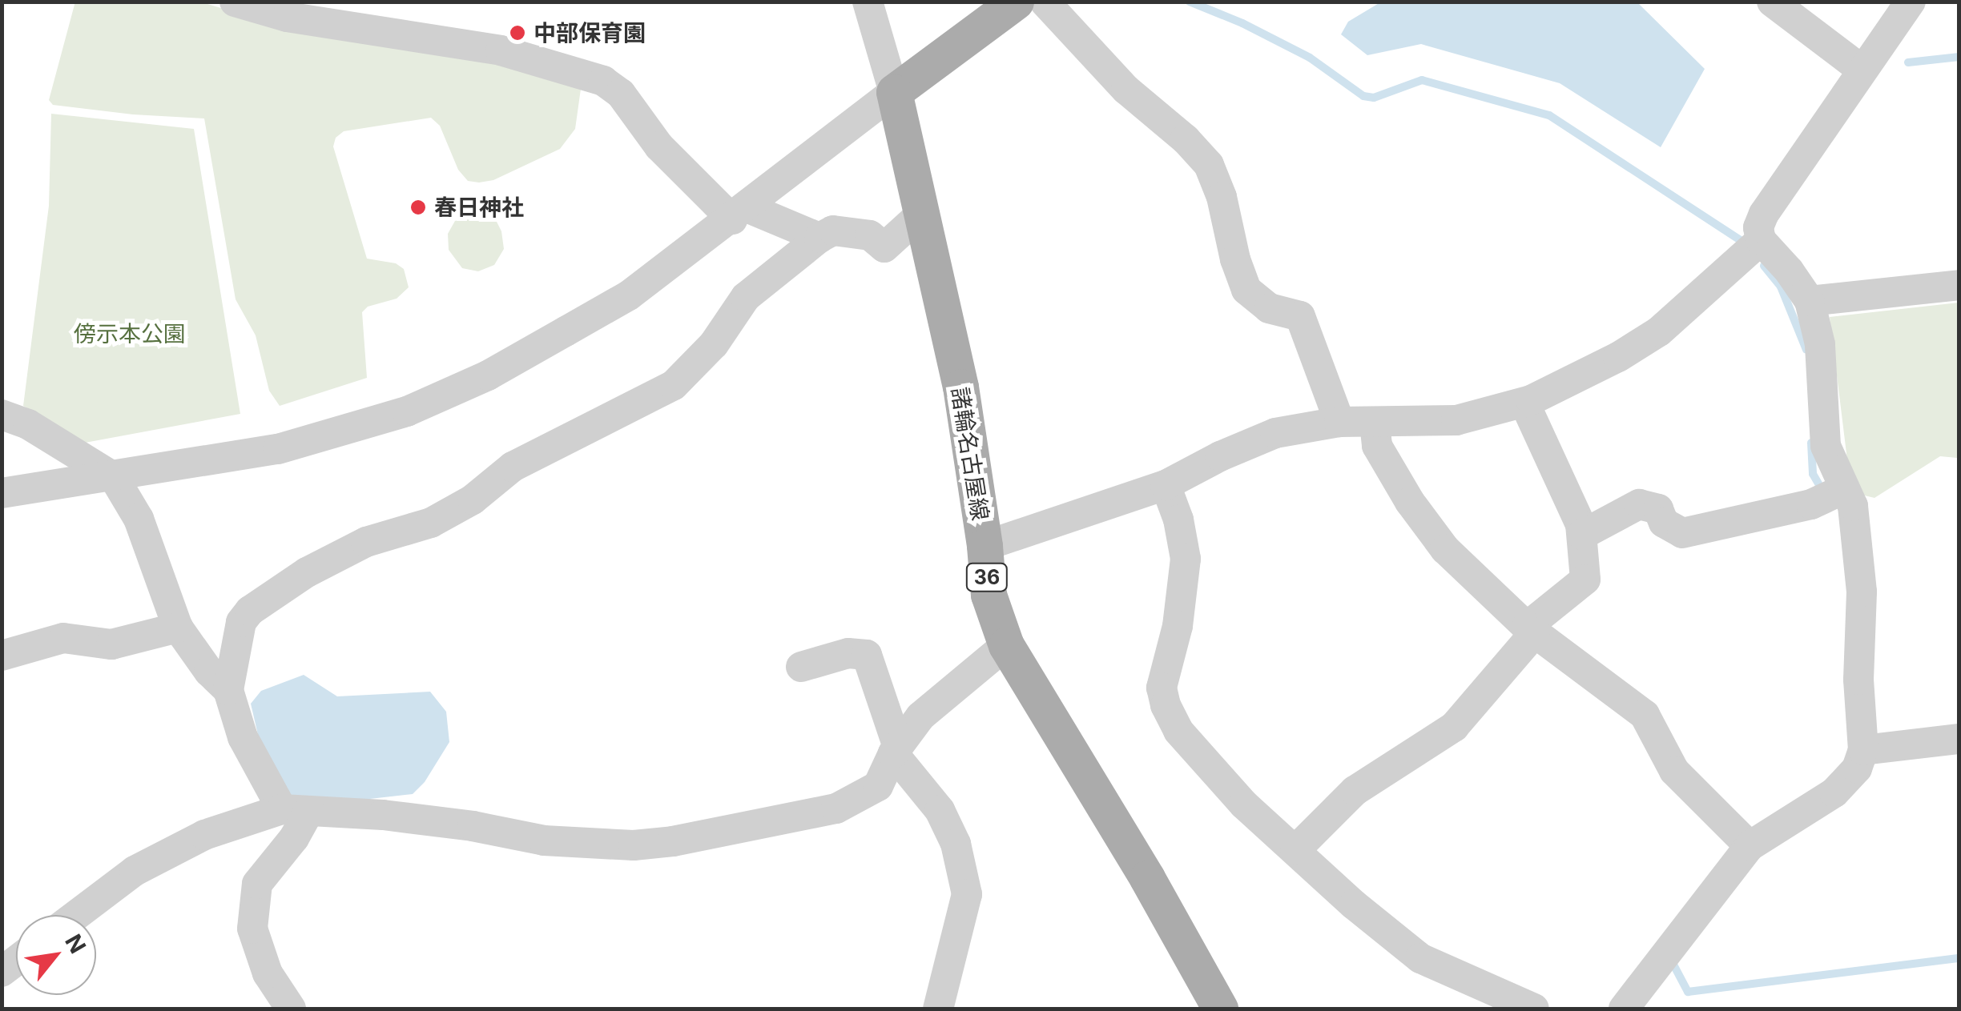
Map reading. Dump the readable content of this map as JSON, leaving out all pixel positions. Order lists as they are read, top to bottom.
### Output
{
  "streets": {
    "main road": ["諸輪名古屋線", "36"]
  },
  "parks": ["傍示本公園"],
  "places": ["中部保育園", "春日神社"],
  "north": "top right"
}
